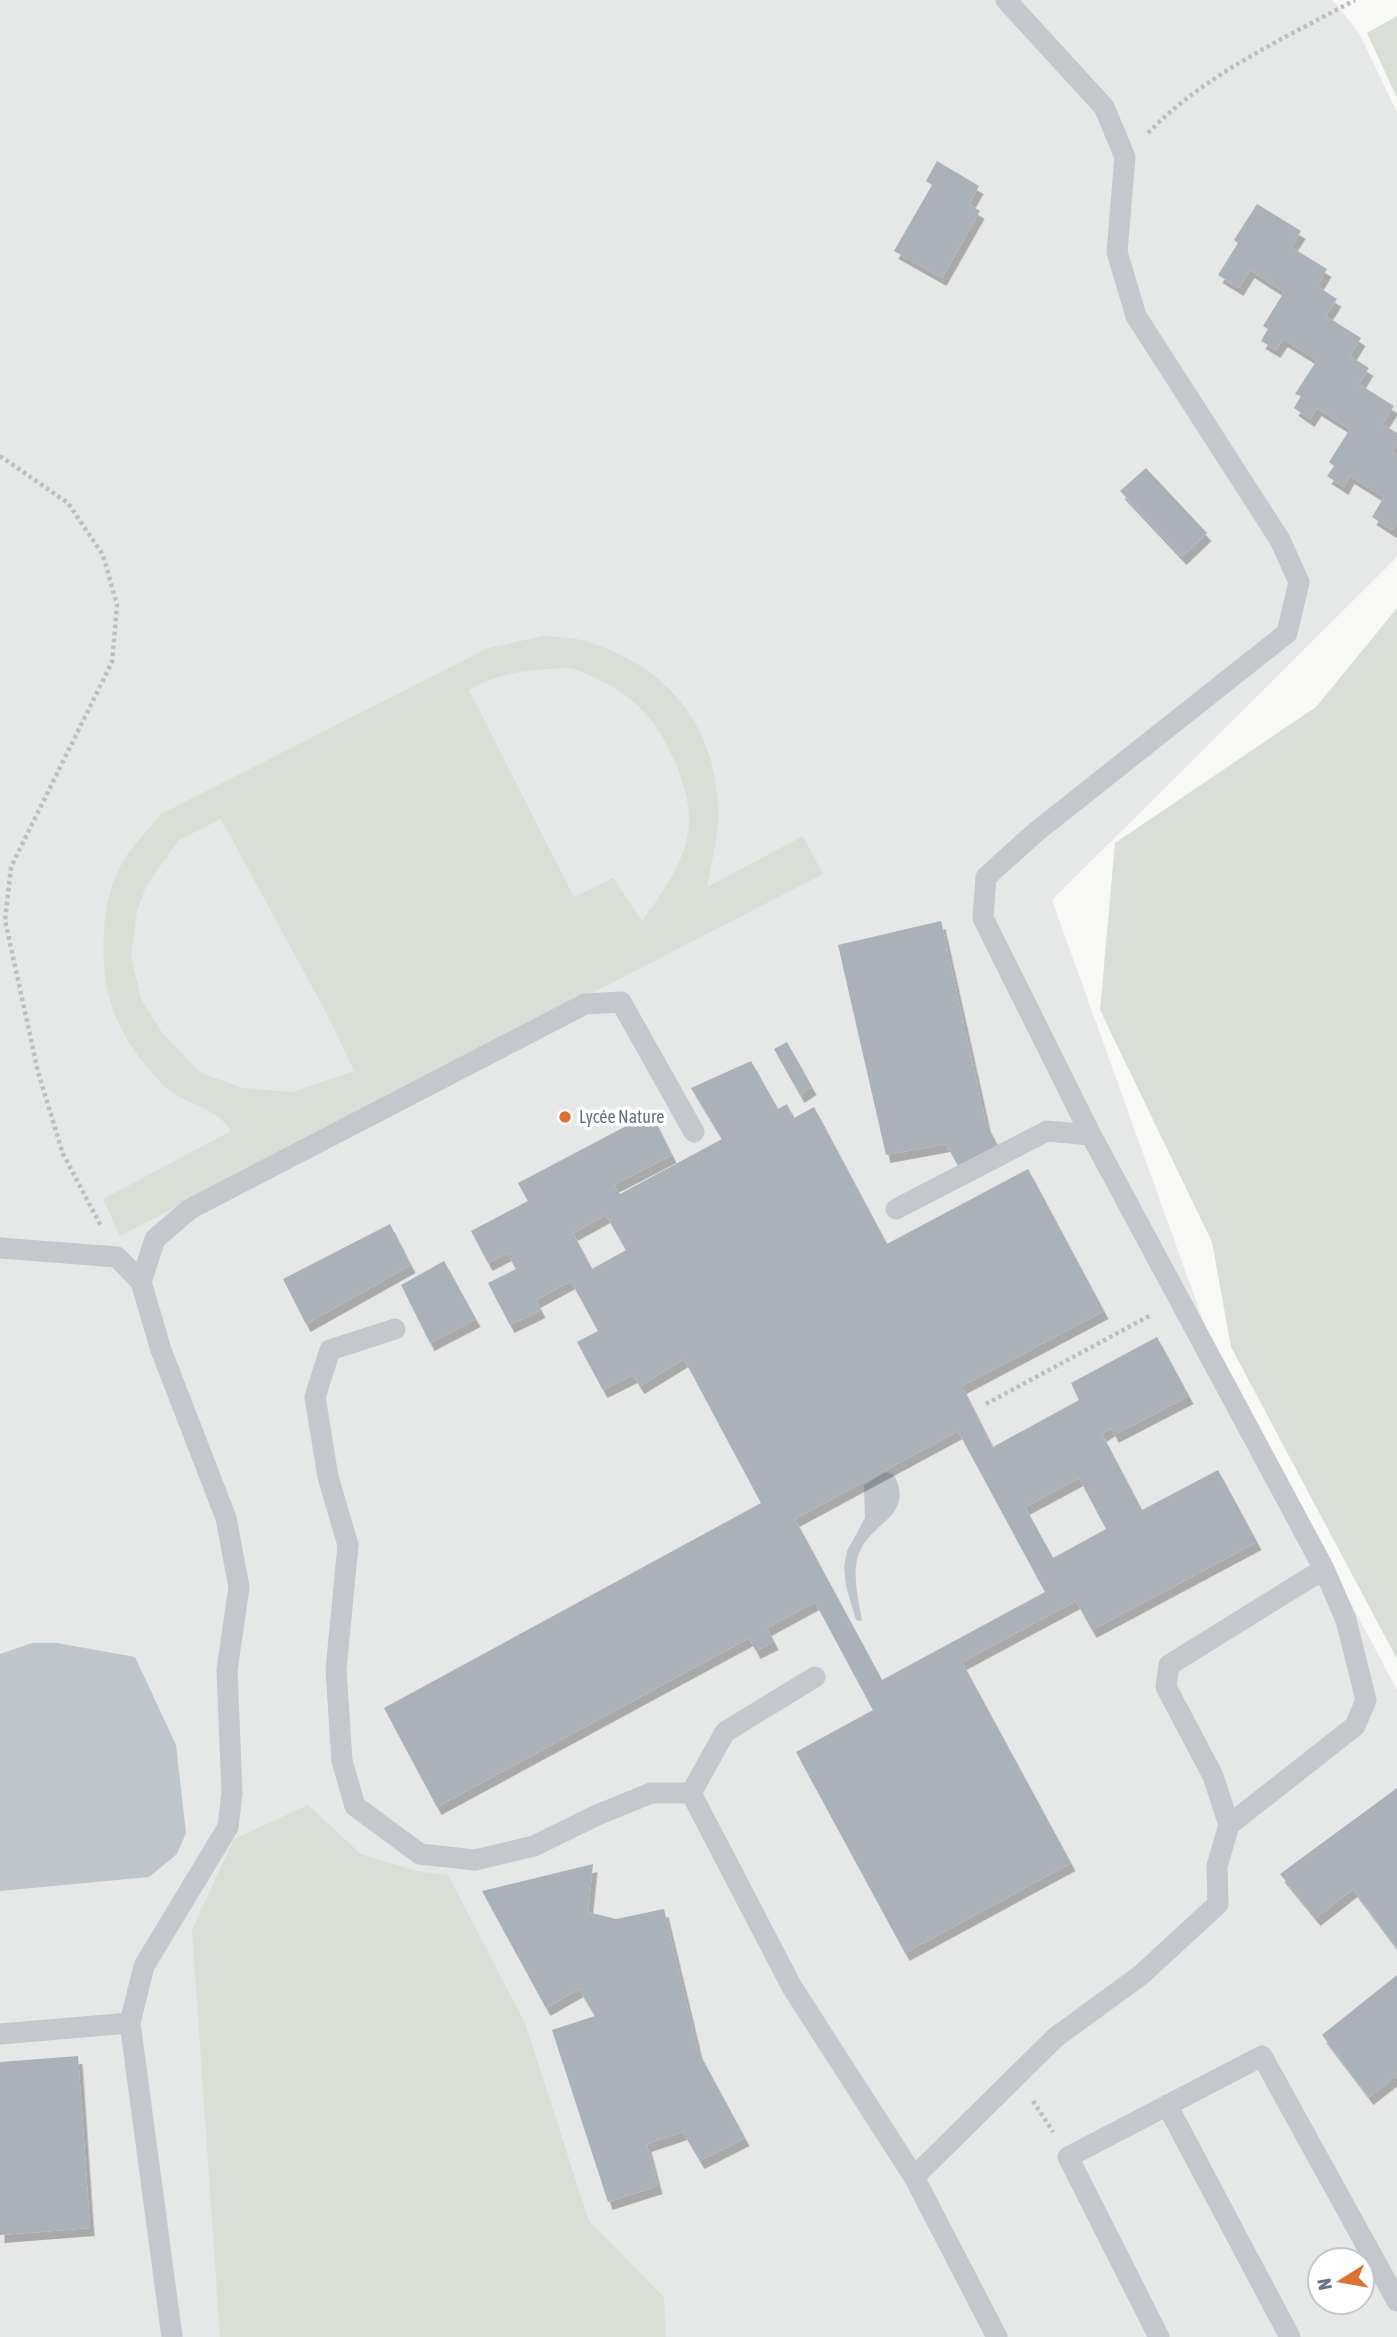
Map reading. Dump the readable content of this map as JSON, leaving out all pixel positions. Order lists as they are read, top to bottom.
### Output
{
  "places": ["Lycée Nature"],
  "north": "left"
}
